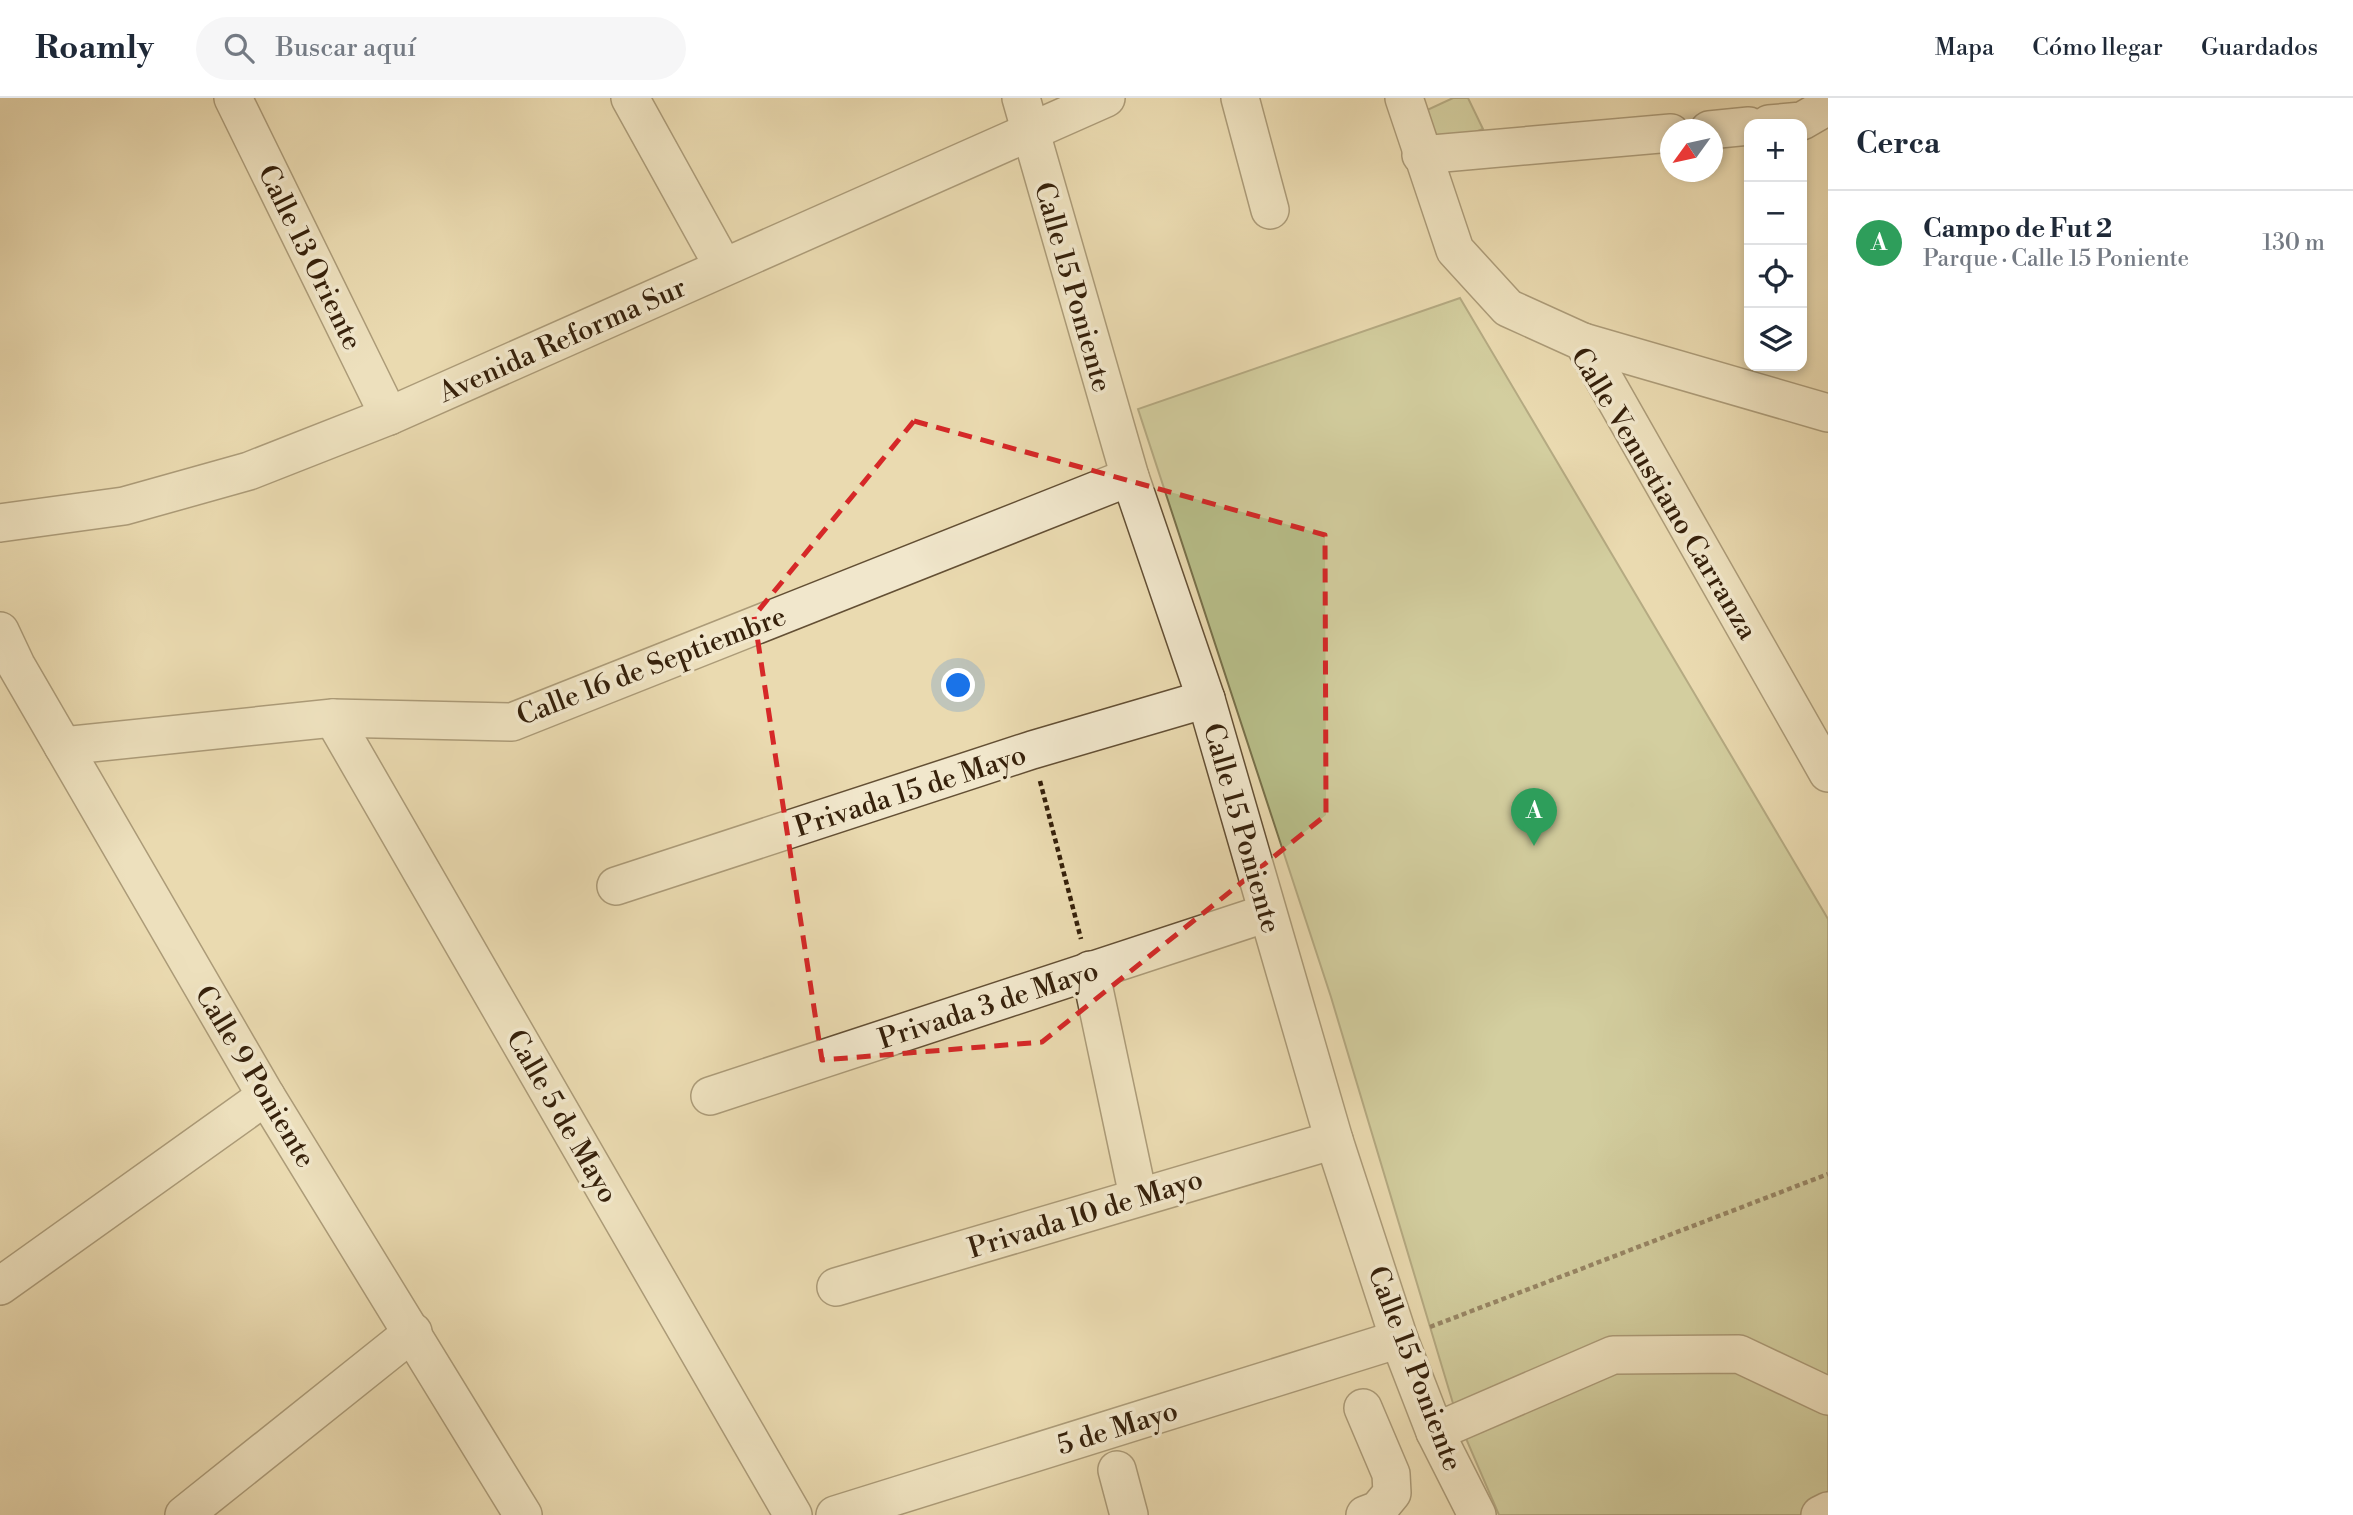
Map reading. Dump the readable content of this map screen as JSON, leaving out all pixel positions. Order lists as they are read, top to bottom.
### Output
{
  "streets": {
    "street": [
      "Calle 13 Oriente",
      "Calle 15 Poniente",
      "Avenida Reforma Sur",
      "Calle Venustiano Carranza",
      "Calle 16 de Septiembre",
      "Privada 15 de Mayo",
      "Privada 3 de Mayo",
      "Calle 9 Poniente",
      "Calle 5 de Mayo",
      "Privada 10 de Mayo",
      "5 de Mayo"
    ]
  },
  "crossings": [
    ["Calle 13 Oriente", "Avenida Reforma Sur"],
    ["Calle 15 Poniente", "Avenida Reforma Sur"],
    ["Calle 15 Poniente", "Calle 16 de Septiembre"],
    ["Calle 15 Poniente", "Privada 15 de Mayo"],
    ["Calle 15 Poniente", "Privada 3 de Mayo"],
    ["Calle 15 Poniente", "Privada 10 de Mayo"],
    ["Calle 15 Poniente", "5 de Mayo"],
    ["Calle 16 de Septiembre", "Calle 9 Poniente"],
    ["Calle 16 de Septiembre", "Calle 5 de Mayo"]
  ],
  "north": "bottom left",
  "page": {
    "header": "Roamly",
    "search": "Buscar aquí",
    "nav": ["Mapa", "Cómo llegar", "Guardados"],
    "heading": "Cerca",
    "map_buttons": ["+", "−"],
    "list": [
      {
        "mark": "A",
        "name": "Campo de Fut 2",
        "note": "Parque · Calle 15 Poniente",
        "value": "130 m"
      }
    ],
    "pins": "A"
  }
}
